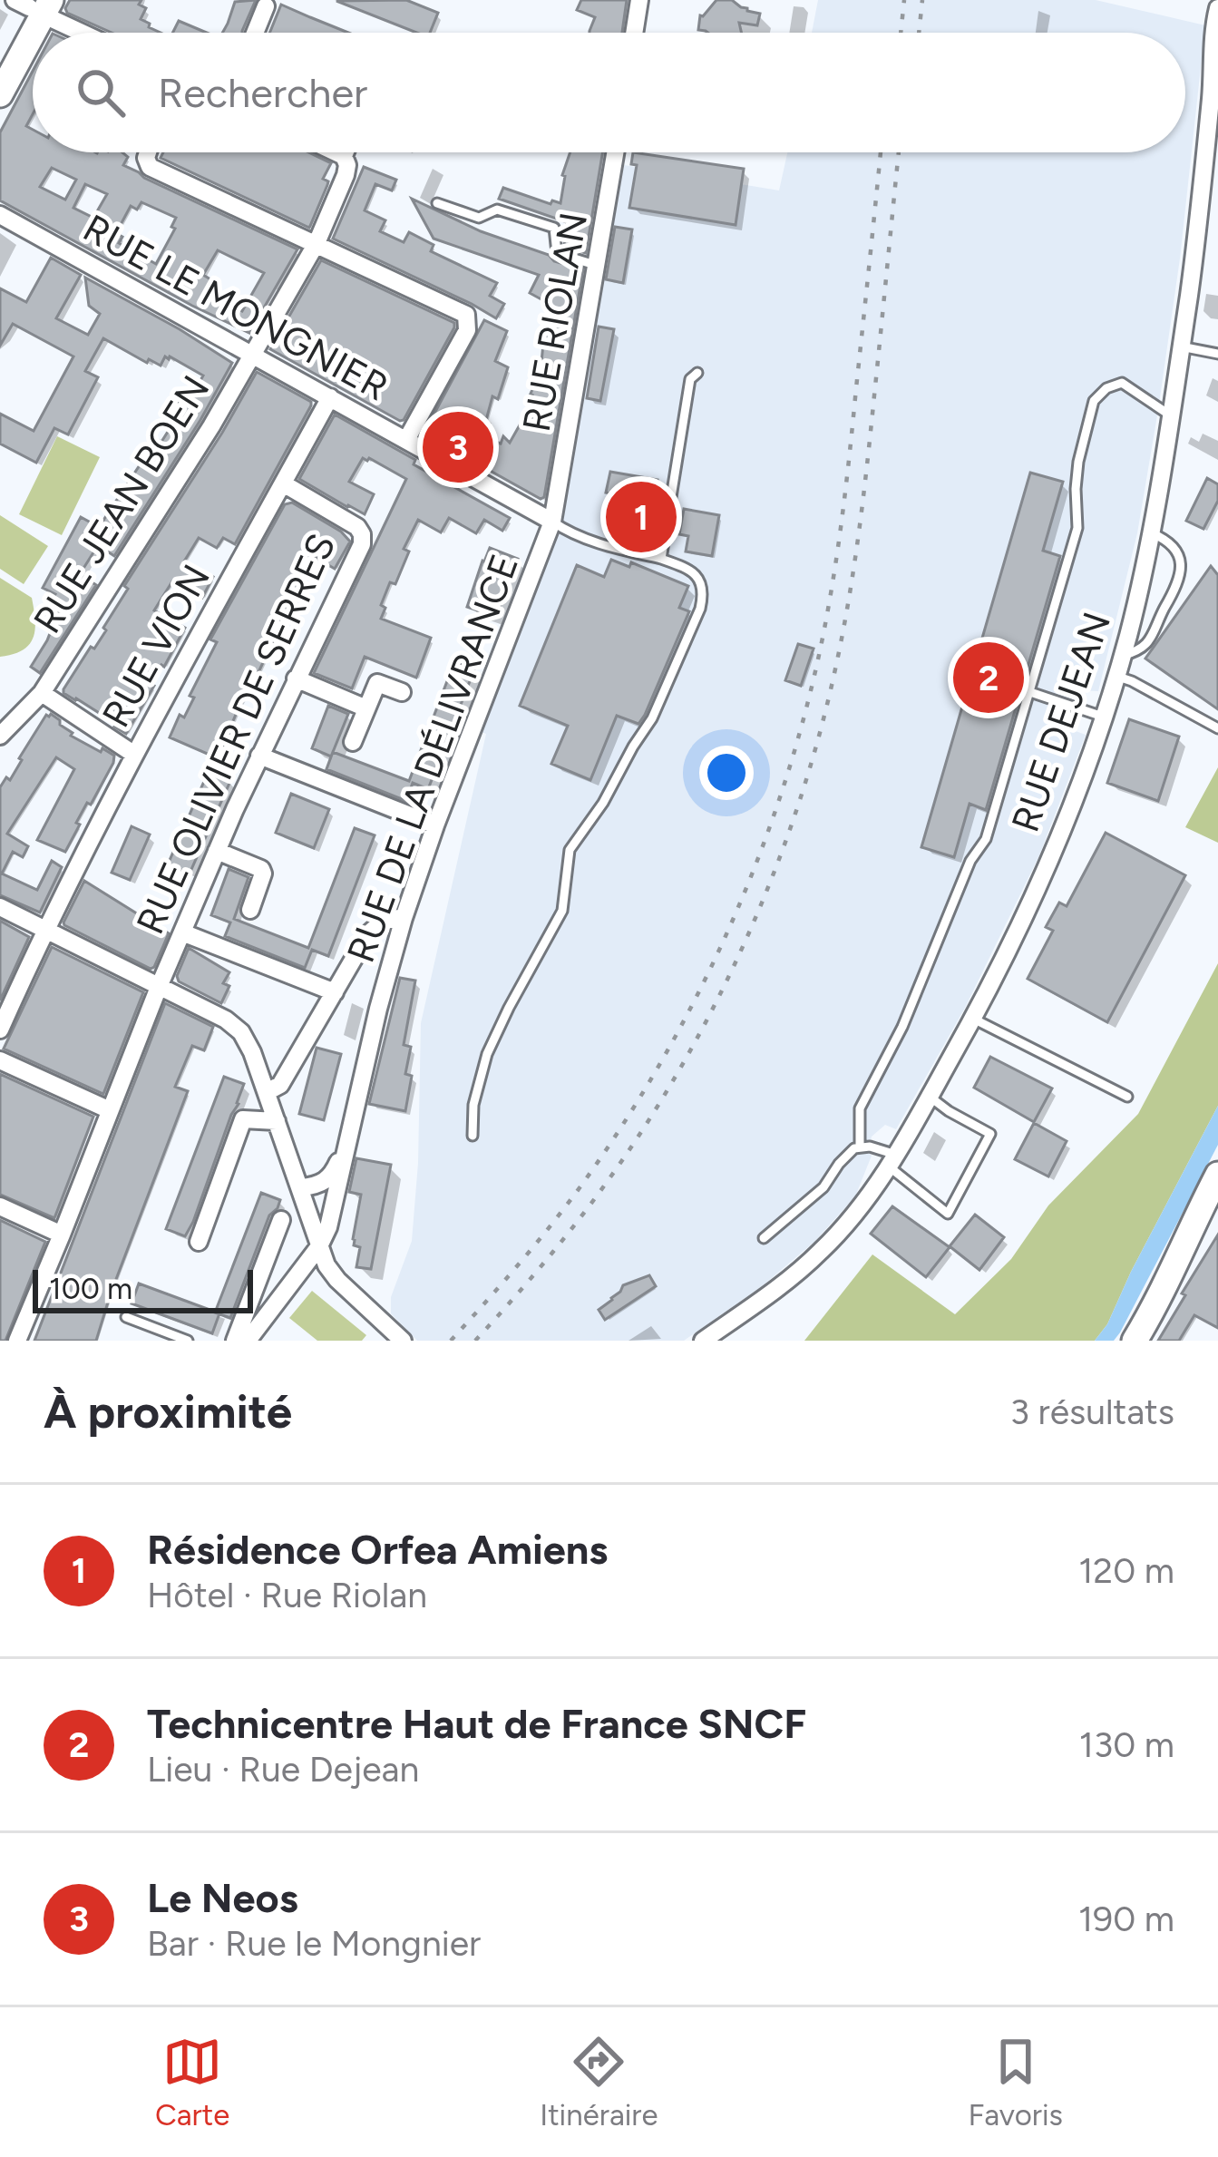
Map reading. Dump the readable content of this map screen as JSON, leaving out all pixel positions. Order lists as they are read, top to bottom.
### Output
{
  "streets": {
    "street": [
      "RUE LE MONGNIER",
      "RUE RIOLAN",
      "RUE JEAN BOEN",
      "RUE VION",
      "RUE DEJEAN",
      "RUE OLIVIER DE SERRES",
      "RUE DE LA DÉLIVRANCE"
    ]
  },
  "crossings": [
    ["RUE LE MONGNIER", "RUE RIOLAN"],
    ["RUE LE MONGNIER", "RUE JEAN BOEN"],
    ["RUE LE MONGNIER", "RUE VION"],
    ["RUE LE MONGNIER", "RUE DE LA DÉLIVRANCE"],
    ["RUE RIOLAN", "RUE DE LA DÉLIVRANCE"],
    ["RUE VION", "RUE OLIVIER DE SERRES"]
  ],
  "scale_bar": "100 m",
  "page": {
    "search": "Rechercher",
    "pins": ["3", "1", "2"],
    "scale": "100 m",
    "heading": ["À proximité", "3 résultats"],
    "list": [
      {
        "mark": "1",
        "name": "Résidence Orfea Amiens",
        "note": "Hôtel · Rue Riolan",
        "value": "120 m"
      },
      {
        "mark": "2",
        "name": "Technicentre Haut de France SNCF",
        "note": "Lieu · Rue Dejean",
        "value": "130 m"
      },
      {
        "mark": "3",
        "name": "Le Neos",
        "note": "Bar · Rue le Mongnier",
        "value": "190 m"
      }
    ],
    "nav": ["Carte", "Itinéraire", "Favoris"]
  }
}
